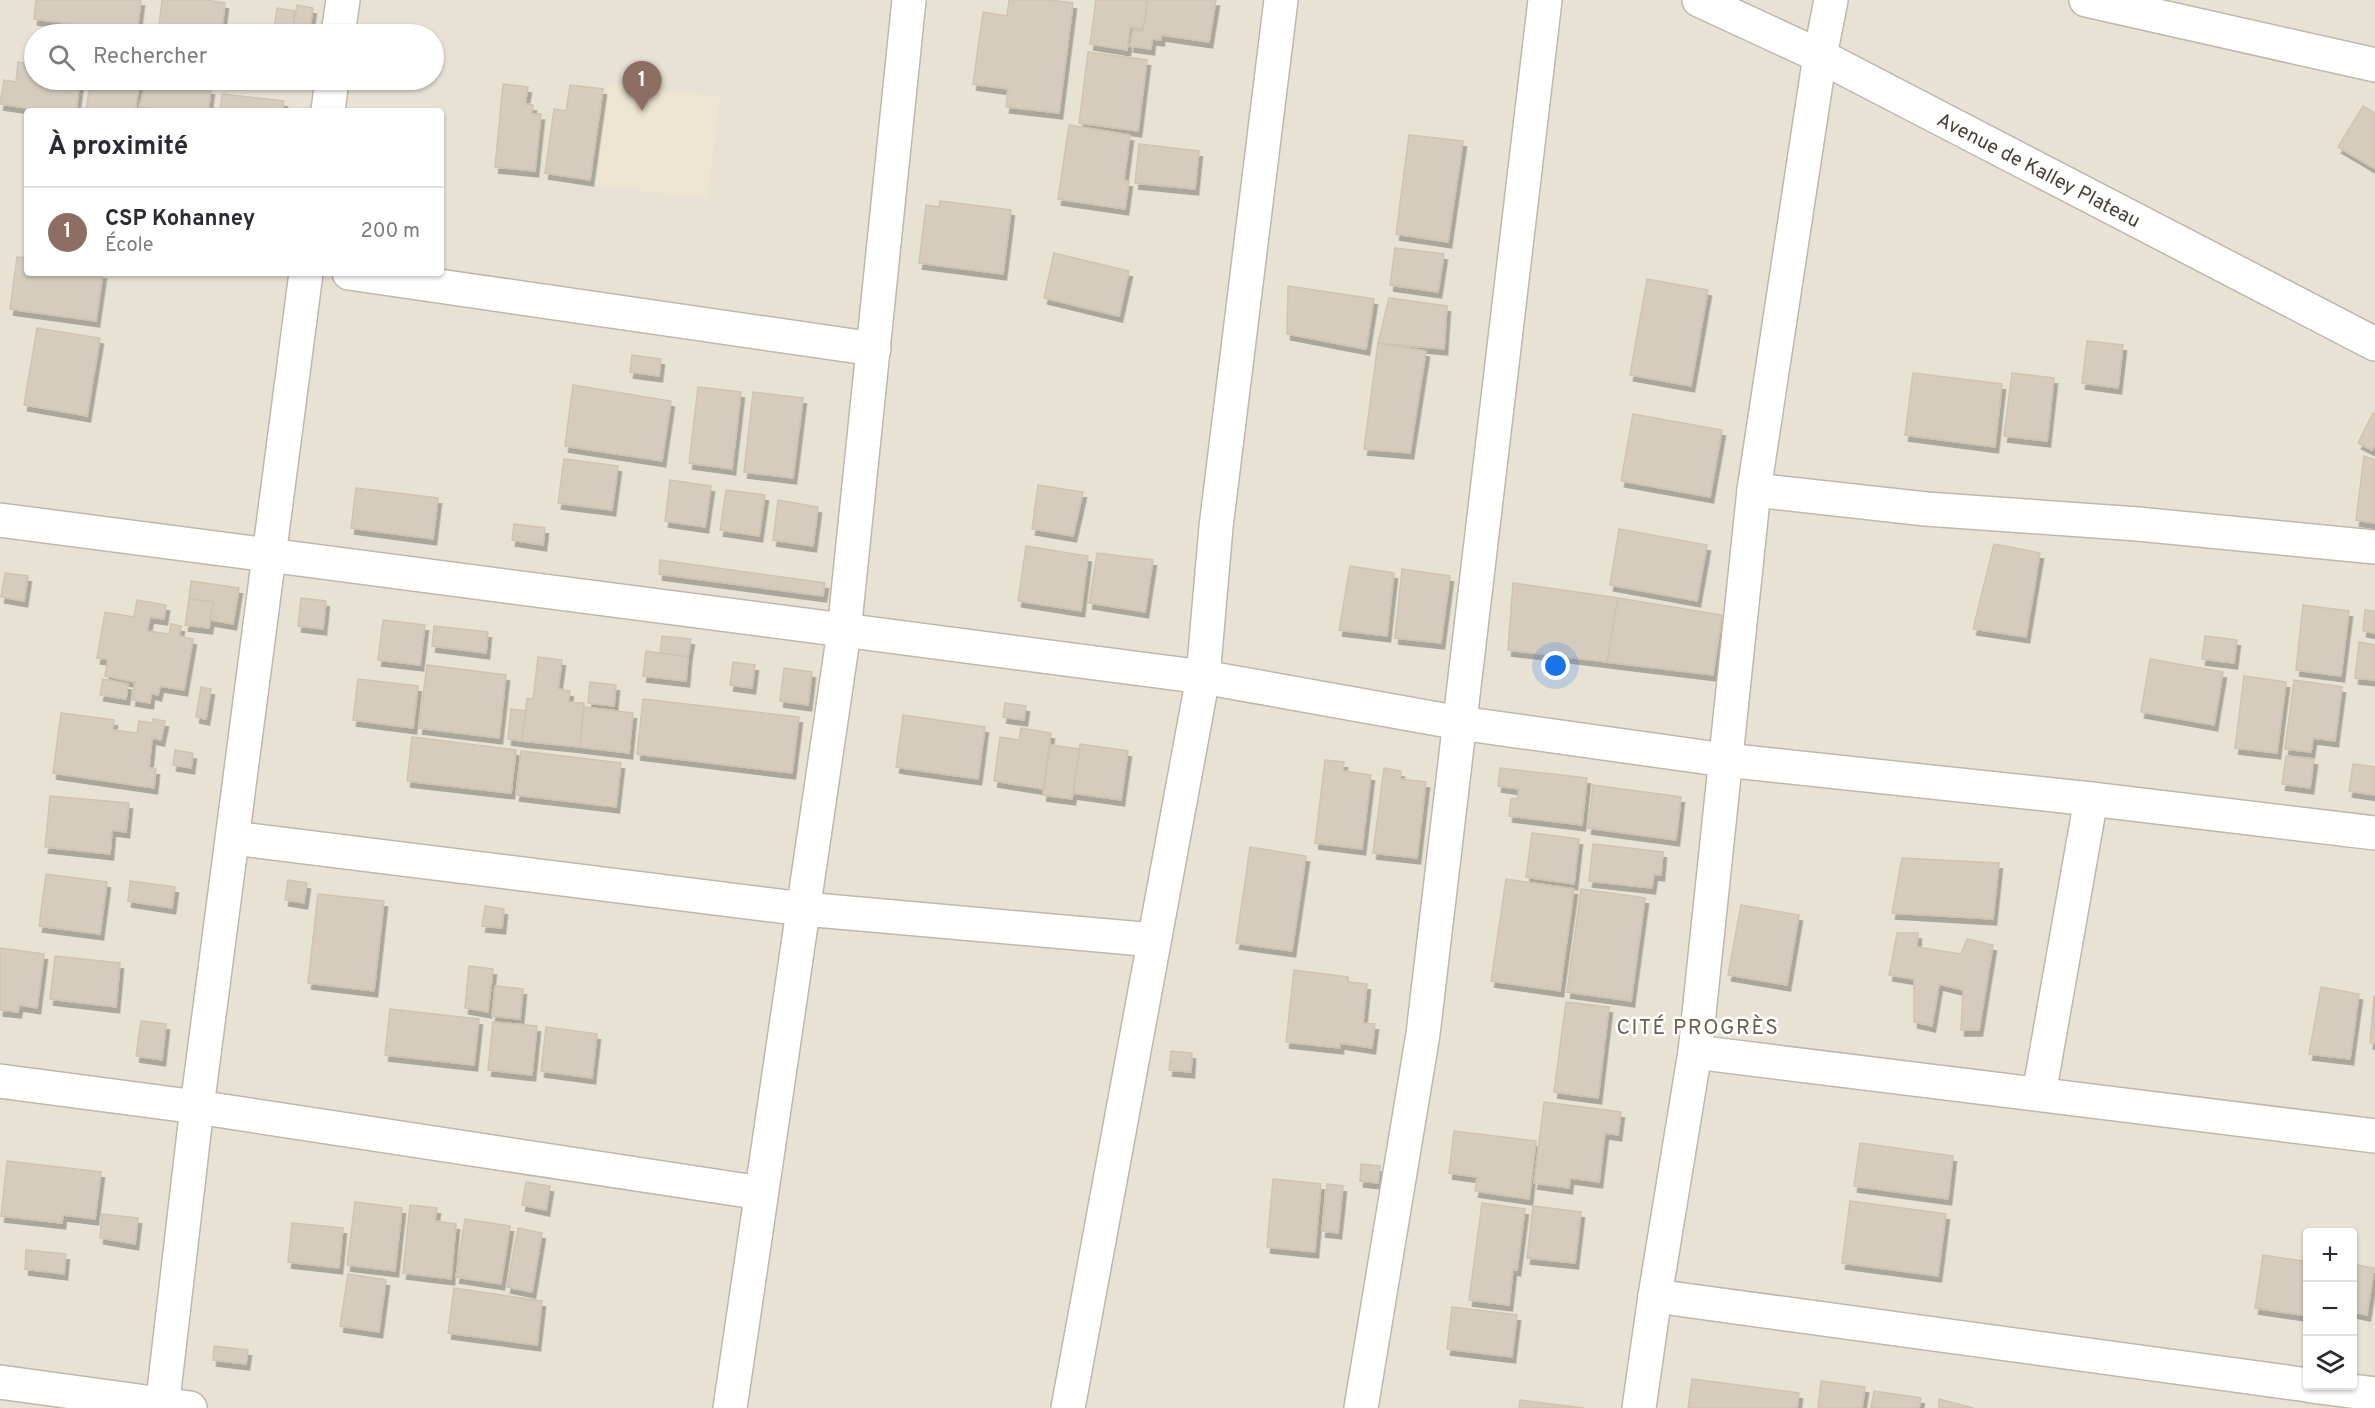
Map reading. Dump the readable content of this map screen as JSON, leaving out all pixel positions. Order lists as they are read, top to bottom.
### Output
{
  "streets": {
    "street": ["Avenue de Kalley Plateau"]
  },
  "districts": ["CITÉ PROGRÈS"],
  "page": {
    "search": "Rechercher",
    "pins": "1",
    "heading": "À proximité",
    "list": [
      {
        "mark": "1",
        "name": "CSP Kohanney",
        "note": "École",
        "value": "200 m"
      }
    ],
    "map_buttons": ["+", "−"]
  }
}
